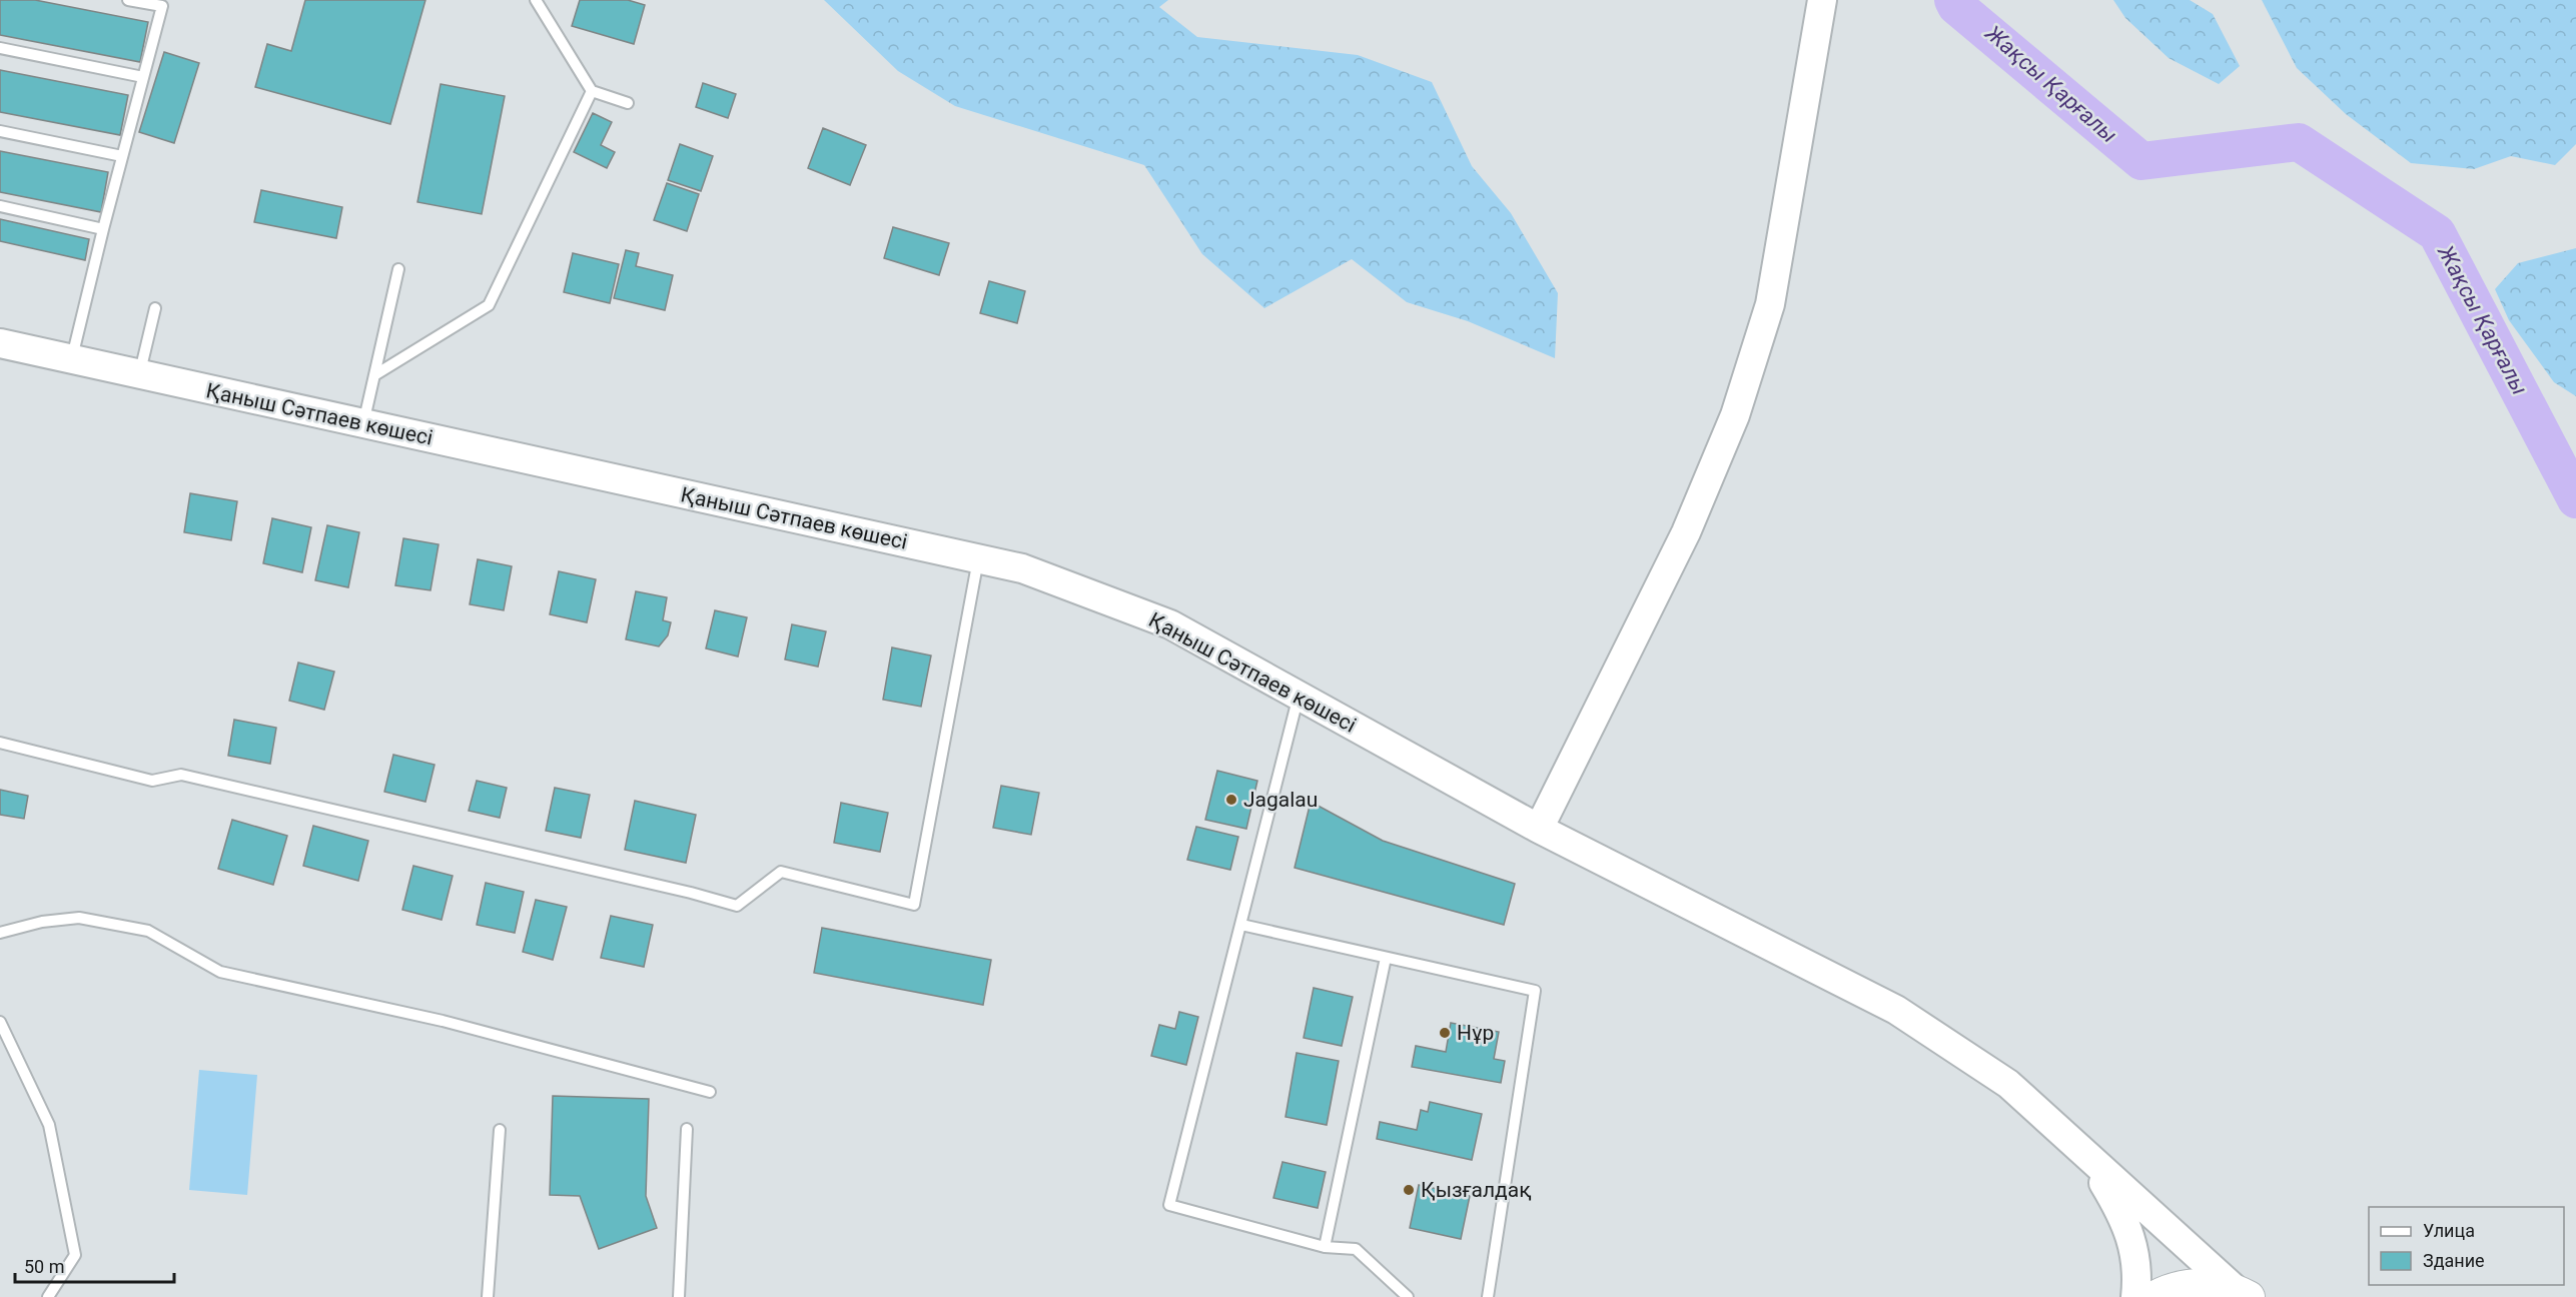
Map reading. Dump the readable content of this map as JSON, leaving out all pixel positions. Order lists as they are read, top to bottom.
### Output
{
  "streets": {
    "main road": ["Қаныш Сәтпаев көшесі"]
  },
  "water": ["Жақсы Қарғалы"],
  "places": ["Jagalau", "Нұр", "Қызғалдақ"],
  "legend": ["Улица", "Здание"],
  "scale_bar": "50 m"
}
